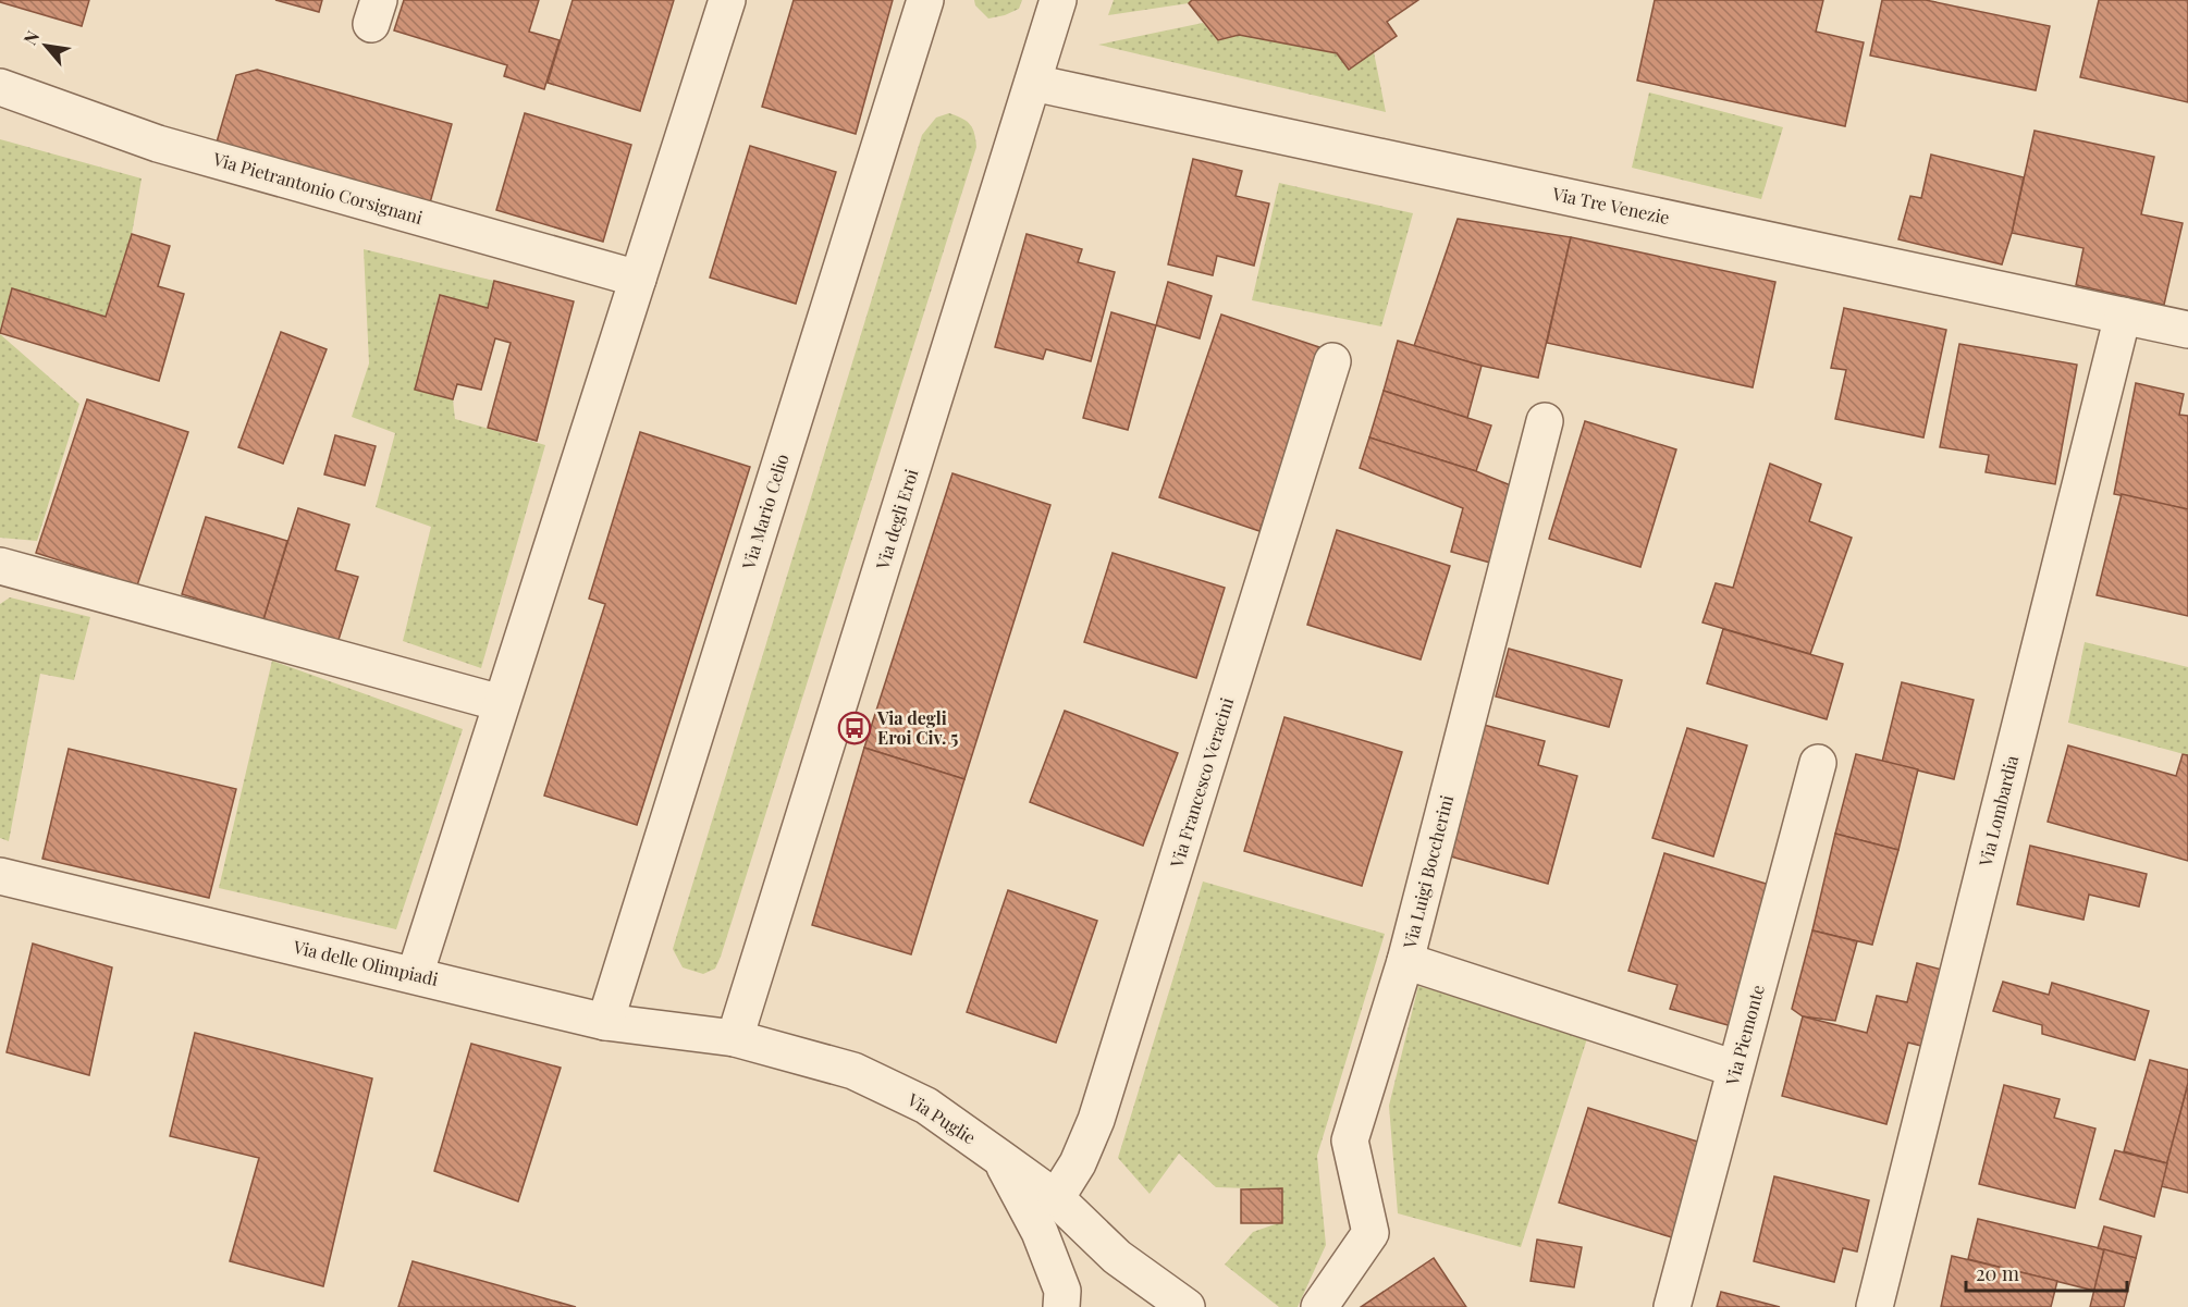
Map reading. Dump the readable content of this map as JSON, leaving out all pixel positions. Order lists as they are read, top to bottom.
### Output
{
  "streets": {
    "street": [
      "Via Pietrantonio Corsignani",
      "Via Tre Venezie",
      "Via Mario Celio",
      "Via degli Eroi",
      "Via Francesco Veracini",
      "Via Lombardia",
      "Via Luigi Boccherini",
      "Via delle Olimpiadi",
      "Via Piemonte",
      "Via Puglie"
    ]
  },
  "crossings": [
    ["Via Tre Venezie", "Via degli Eroi"],
    ["Via Tre Venezie", "Via Lombardia"],
    ["Via Mario Celio", "Via delle Olimpiadi"],
    ["Via degli Eroi", "Via delle Olimpiadi"],
    ["Via degli Eroi", "Via Puglie"],
    ["Via Francesco Veracini", "Via Puglie"],
    ["Via delle Olimpiadi", "Via Puglie"]
  ],
  "places": {
    "bus stop": ["Via degli Eroi Civ. 5"]
  },
  "scale_bar": "20 m",
  "north": "top left"
}
